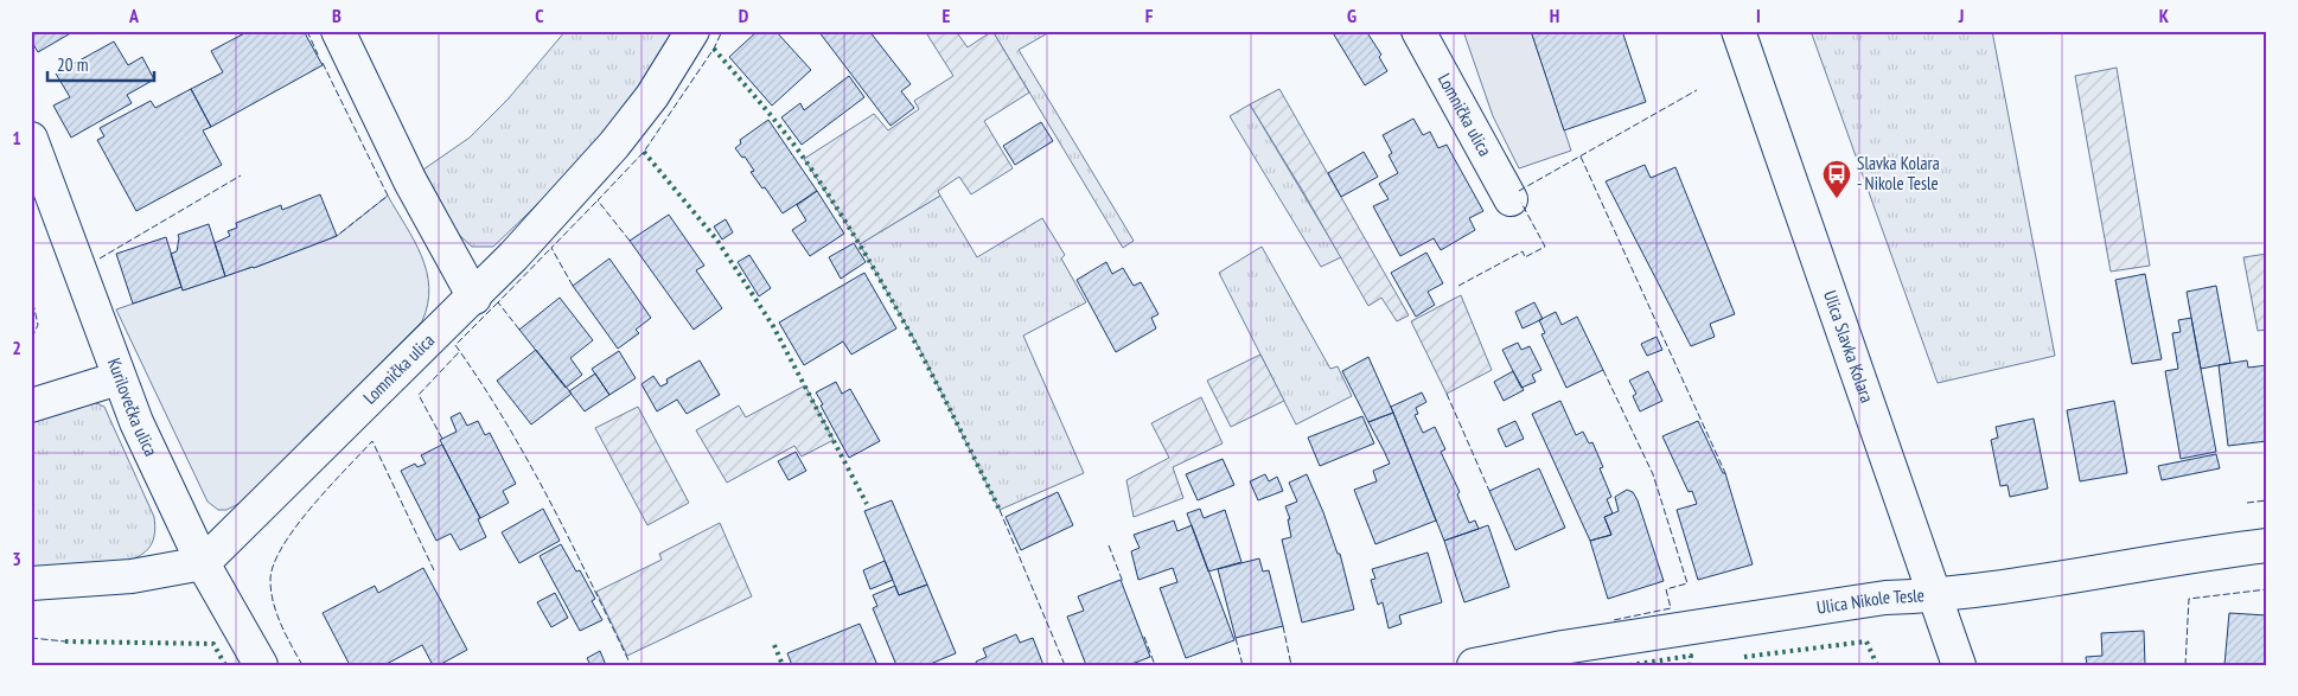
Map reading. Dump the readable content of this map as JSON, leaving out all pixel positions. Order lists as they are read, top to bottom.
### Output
{
  "streets": {
    "street": [
      "Lomnička ulica",
      "Ulica Slavka Kolara",
      "Kurilovečka ulica",
      "Ulica Nikole Tesle"
    ]
  },
  "crossings": [
    ["Lomnička ulica", "Kurilovečka ulica"],
    ["Ulica Slavka Kolara", "Ulica Nikole Tesle"]
  ],
  "places": {
    "bus stop": ["Slavka Kolara - Nikole Tesle"]
  },
  "scale_bar": "20 m",
  "grid": {
    "columns": [
      "A",
      "B",
      "C",
      "D",
      "E",
      "F",
      "G",
      "H",
      "I",
      "J",
      "K"
    ],
    "rows": ["1", "2", "3"]
  }
}
